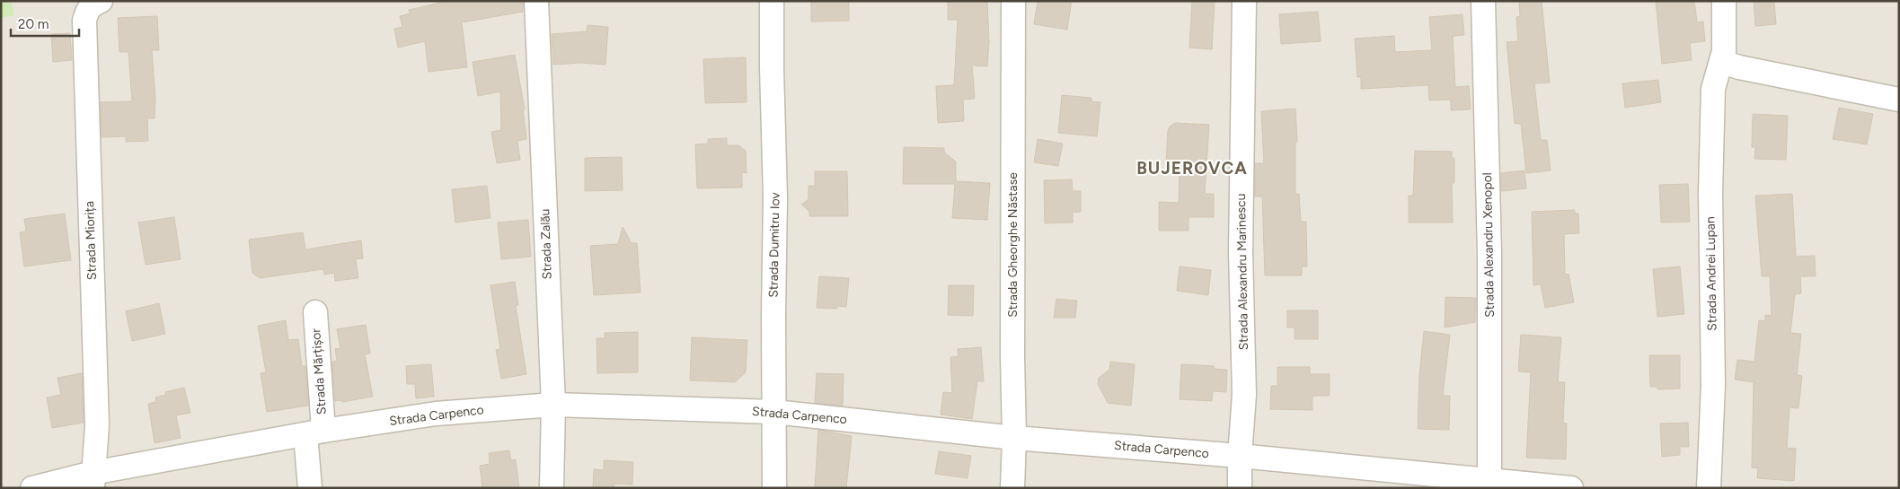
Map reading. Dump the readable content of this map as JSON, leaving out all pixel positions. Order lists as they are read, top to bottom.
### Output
{
  "streets": {
    "street": [
      "Strada Miorița",
      "Strada Zalău",
      "Strada Dumitru Iov",
      "Strada Gheorghe Năstase",
      "Strada Alexandru Xenopol",
      "Strada Alexandru Marinescu",
      "Strada Andrei Lupan",
      "Strada Mărțișor",
      "Strada Carpenco"
    ]
  },
  "crossings": [
    ["Strada Miorița", "Strada Carpenco"],
    ["Strada Zalău", "Strada Carpenco"],
    ["Strada Dumitru Iov", "Strada Carpenco"],
    ["Strada Gheorghe Năstase", "Strada Carpenco"],
    ["Strada Alexandru Xenopol", "Strada Carpenco"],
    ["Strada Alexandru Marinescu", "Strada Carpenco"],
    ["Strada Mărțișor", "Strada Carpenco"]
  ],
  "districts": ["BUJEROVCA"],
  "scale_bar": "20 m"
}
